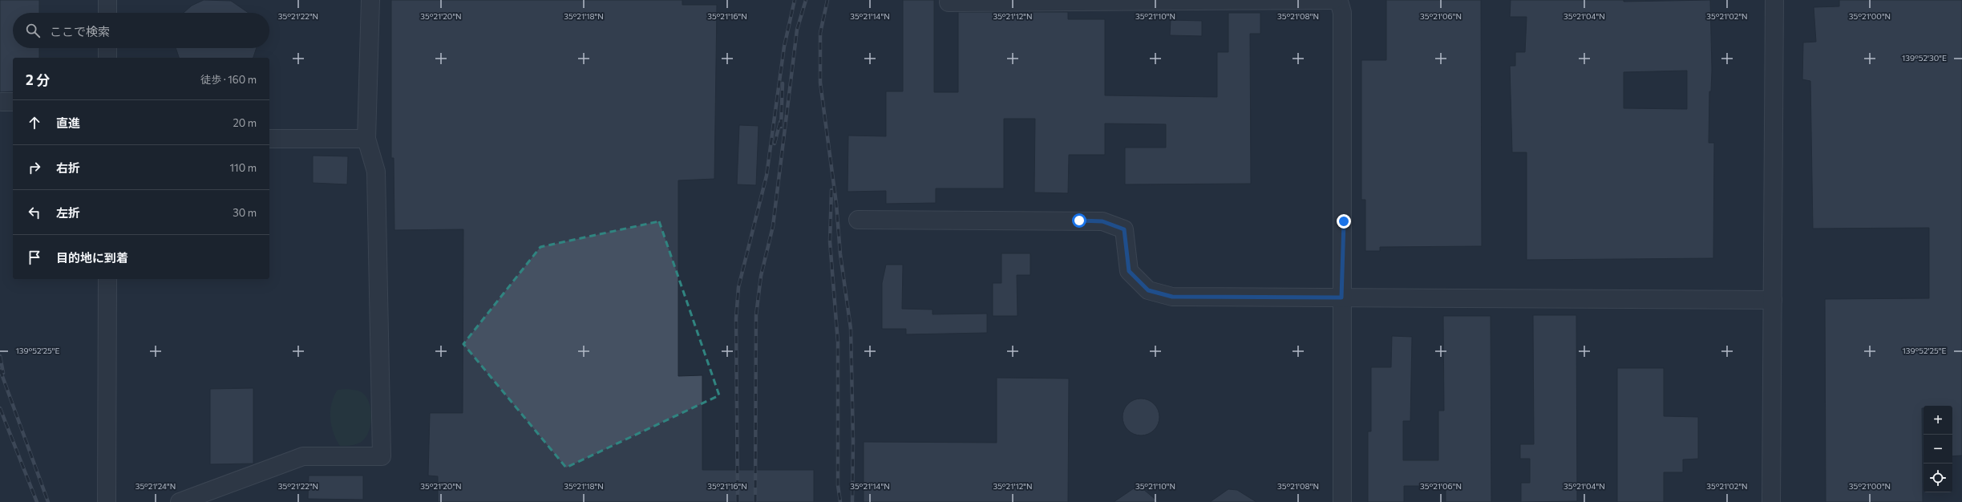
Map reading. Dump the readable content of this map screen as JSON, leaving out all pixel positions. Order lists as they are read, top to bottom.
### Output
{
  "page": {
    "search": "ここで検索",
    "heading": ["2 分", "徒歩 · 160 m"],
    "list": [
      ["直進", "20 m"],
      ["右折", "110 m"],
      ["左折", "30 m"],
      "目的地に到着"
    ],
    "map_buttons": ["+", "−"]
  },
  "coordinates": [
    "35°21'22\"N",
    "35°21'20\"N",
    "35°21'18\"N",
    "35°21'16\"N",
    "35°21'14\"N",
    "35°21'12\"N",
    "35°21'10\"N",
    "35°21'08\"N",
    "35°21'06\"N",
    "35°21'04\"N",
    "35°21'02\"N",
    "35°21'00\"N",
    "139°52'30\"E",
    "139°52'25\"E",
    "35°21'24\"N"
  ]
}
